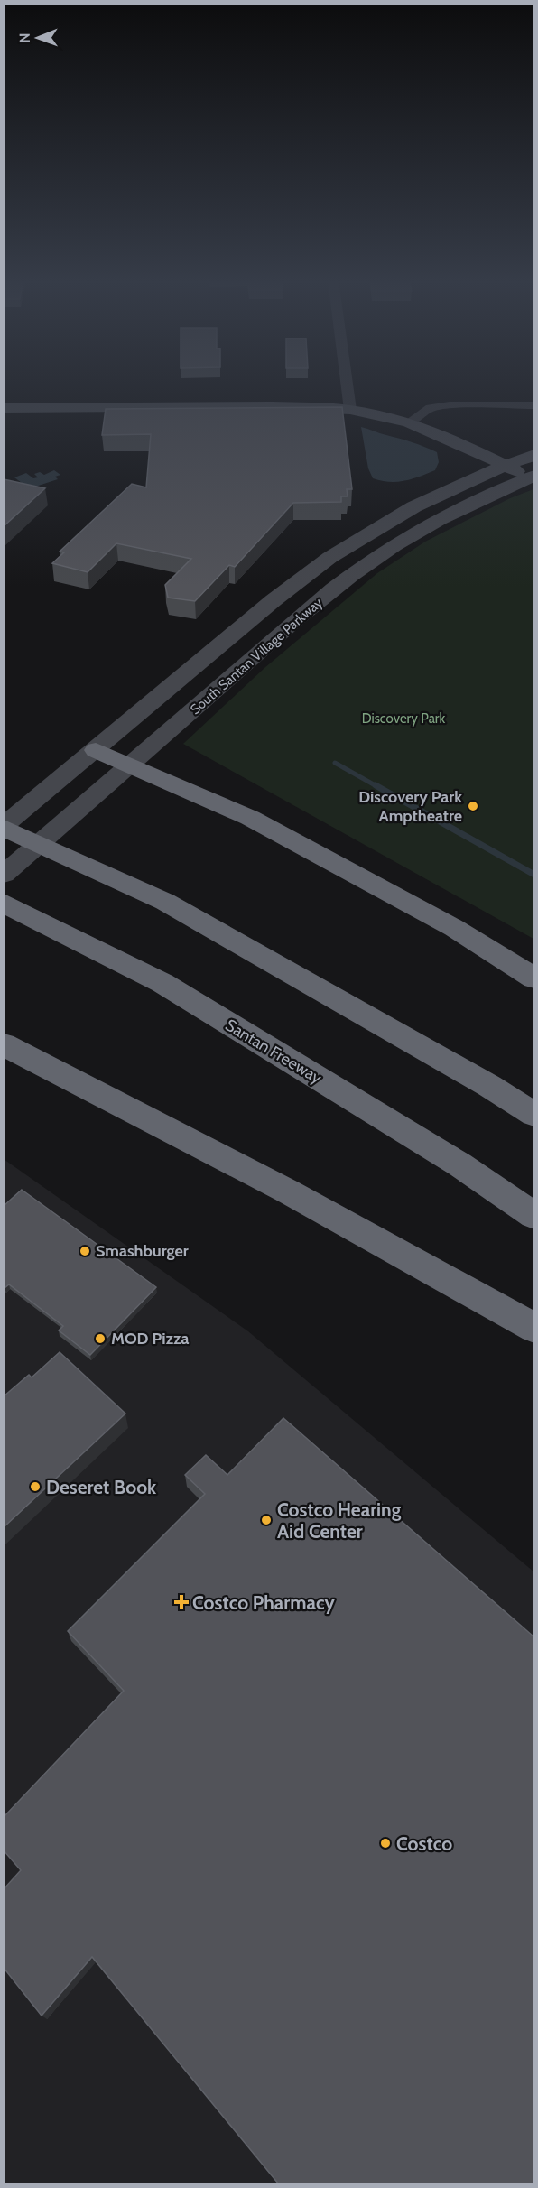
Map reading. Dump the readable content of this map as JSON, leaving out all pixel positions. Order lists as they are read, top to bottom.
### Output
{
  "streets": {
    "highway": ["Santan Freeway"],
    "main road": ["South Santan Village Parkway"]
  },
  "parks": ["Discovery Park"],
  "places": {
    "other": [
      "Discovery Park Amptheatre",
      "Smashburger",
      "MOD Pizza",
      "Deseret Book",
      "Costco Hearing Aid Center",
      "Costco"
    ],
    "health": ["Costco Pharmacy"]
  },
  "north": "left"
}
